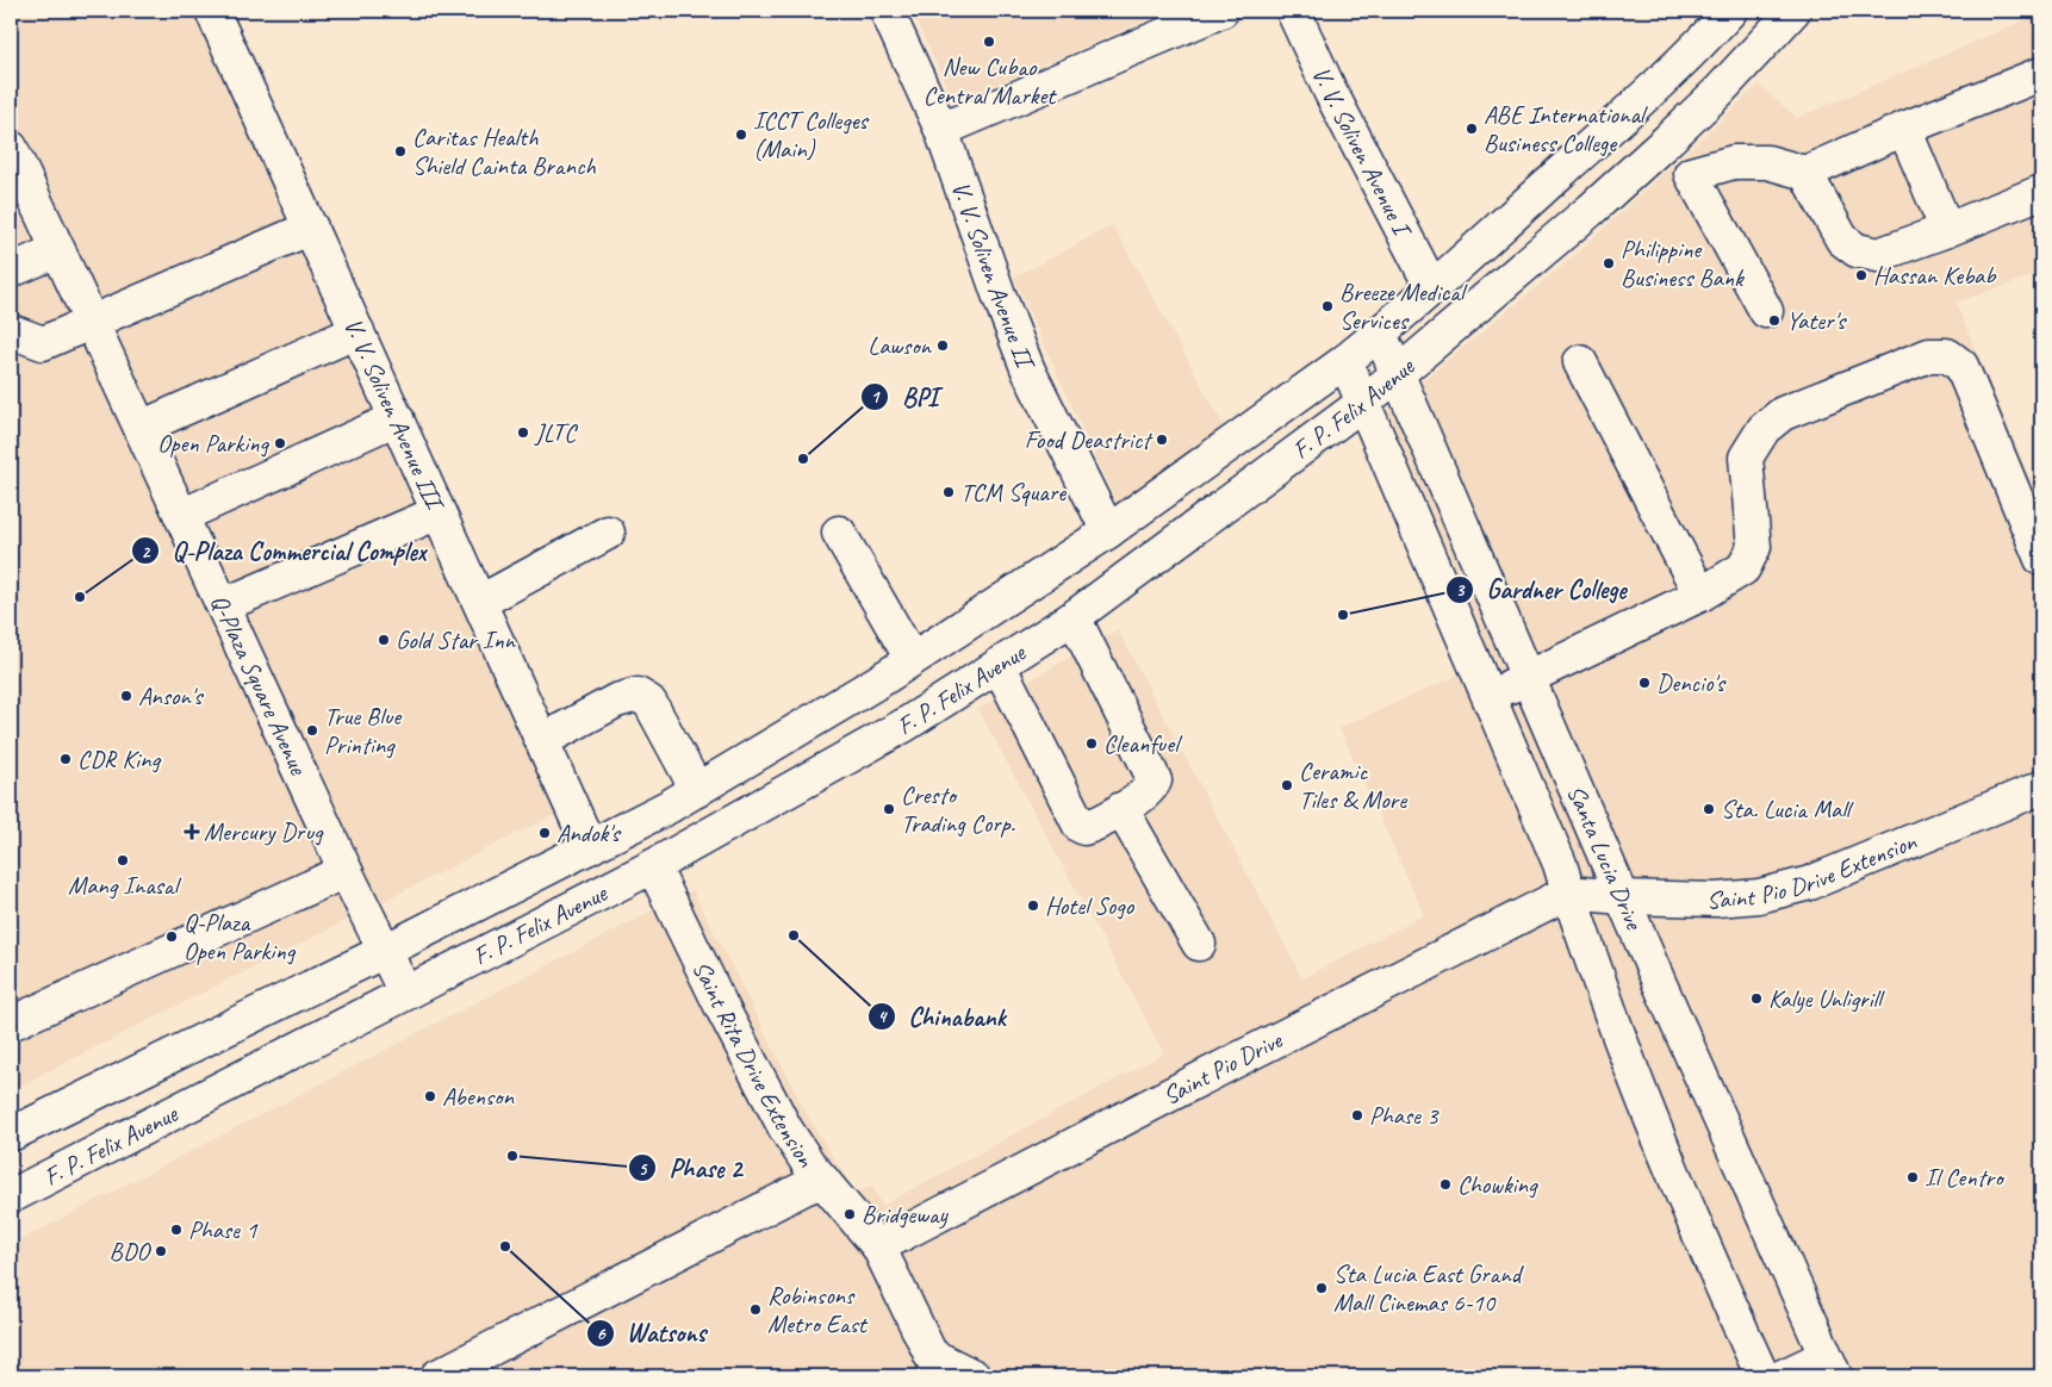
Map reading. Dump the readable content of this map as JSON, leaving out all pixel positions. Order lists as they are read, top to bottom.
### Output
{
  "streets": {
    "street": [
      "V. V. Soliven Avenue I",
      "V. V. Soliven Avenue II",
      "F. P. Felix Avenue",
      "V. V. Soliven Avenue III",
      "Q-Plaza Square Avenue",
      "Santa Lucia Drive",
      "Saint Pio Drive Extension",
      "Saint Rita Drive Extension",
      "Saint Pio Drive"
    ]
  },
  "crossings": [
    ["V. V. Soliven Avenue I", "F. P. Felix Avenue"],
    ["V. V. Soliven Avenue II", "F. P. Felix Avenue"],
    ["F. P. Felix Avenue", "V. V. Soliven Avenue III"],
    ["F. P. Felix Avenue", "Q-Plaza Square Avenue"],
    ["F. P. Felix Avenue", "Santa Lucia Drive"],
    ["F. P. Felix Avenue", "Saint Rita Drive Extension"],
    ["Santa Lucia Drive", "Saint Pio Drive Extension"],
    ["Santa Lucia Drive", "Saint Pio Drive"],
    ["Saint Pio Drive Extension", "Saint Pio Drive"],
    ["Saint Rita Drive Extension", "Saint Pio Drive"]
  ],
  "places": {
    "other": [
      "New Cubao Central Market",
      "ABE International Business College",
      "ICCT Colleges (Main)",
      "Caritas Health Shield Cainta Branch",
      "Philippine Business Bank",
      "Hassan Kebab",
      "Breeze Medical Services",
      "Yater's",
      "Lawson",
      "JLTC",
      "Food Deastrict",
      "Open Parking",
      "BPI",
      "TCM Square",
      "Q-Plaza Commercial Complex",
      "Gardner College",
      "Gold Star Inn",
      "Dencio's",
      "Anson's",
      "True Blue Printing",
      "Cleanfuel",
      "CDR King",
      "Ceramic Tiles & More",
      "Cresto Trading Corp.",
      "Sta. Lucia Mall",
      "Andok's",
      "Mang Inasal",
      "Hotel Sogo",
      "Chinabank",
      "Q-Plaza Open Parking",
      "Kalye Unligrill",
      "Abenson",
      "Phase 3",
      "Phase 2",
      "Il Centro",
      "Chowking",
      "Bridgeway",
      "Phase 1",
      "Watsons",
      "BDO",
      "Sta Lucia East Grand Mall Cinemas 6-10",
      "Robinsons Metro East"
    ],
    "health": ["Mercury Drug"]
  }
}
